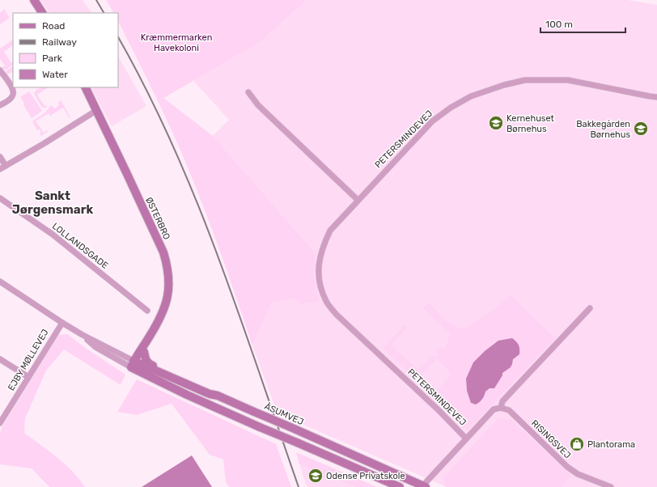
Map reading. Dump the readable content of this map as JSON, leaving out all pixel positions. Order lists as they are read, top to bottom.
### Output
{
  "streets": {
    "street": [
      "PETERSMINDEVEJ",
      "ØSTERBRO",
      "LOLLANDSGADE",
      "EJBY MØLLEVEJ",
      "ÅSUMVEJ",
      "RISINGSVEJ"
    ]
  },
  "crossings": [
    ["PETERSMINDEVEJ", "ÅSUMVEJ"],
    ["PETERSMINDEVEJ", "RISINGSVEJ"],
    ["ØSTERBRO", "ÅSUMVEJ"]
  ],
  "districts": ["Sankt Jørgensmark"],
  "parks": ["Kræmmermarken Havekoloni"],
  "places": {
    "school or university": ["Kernehuset Børnehus", "Bakkegården Børnehus", "Odense Privatskole"],
    "shop": ["Plantorama"]
  },
  "legend": [
    "Road",
    "Railway",
    "Park",
    "Water"
  ],
  "scale_bar": "100 m"
}
